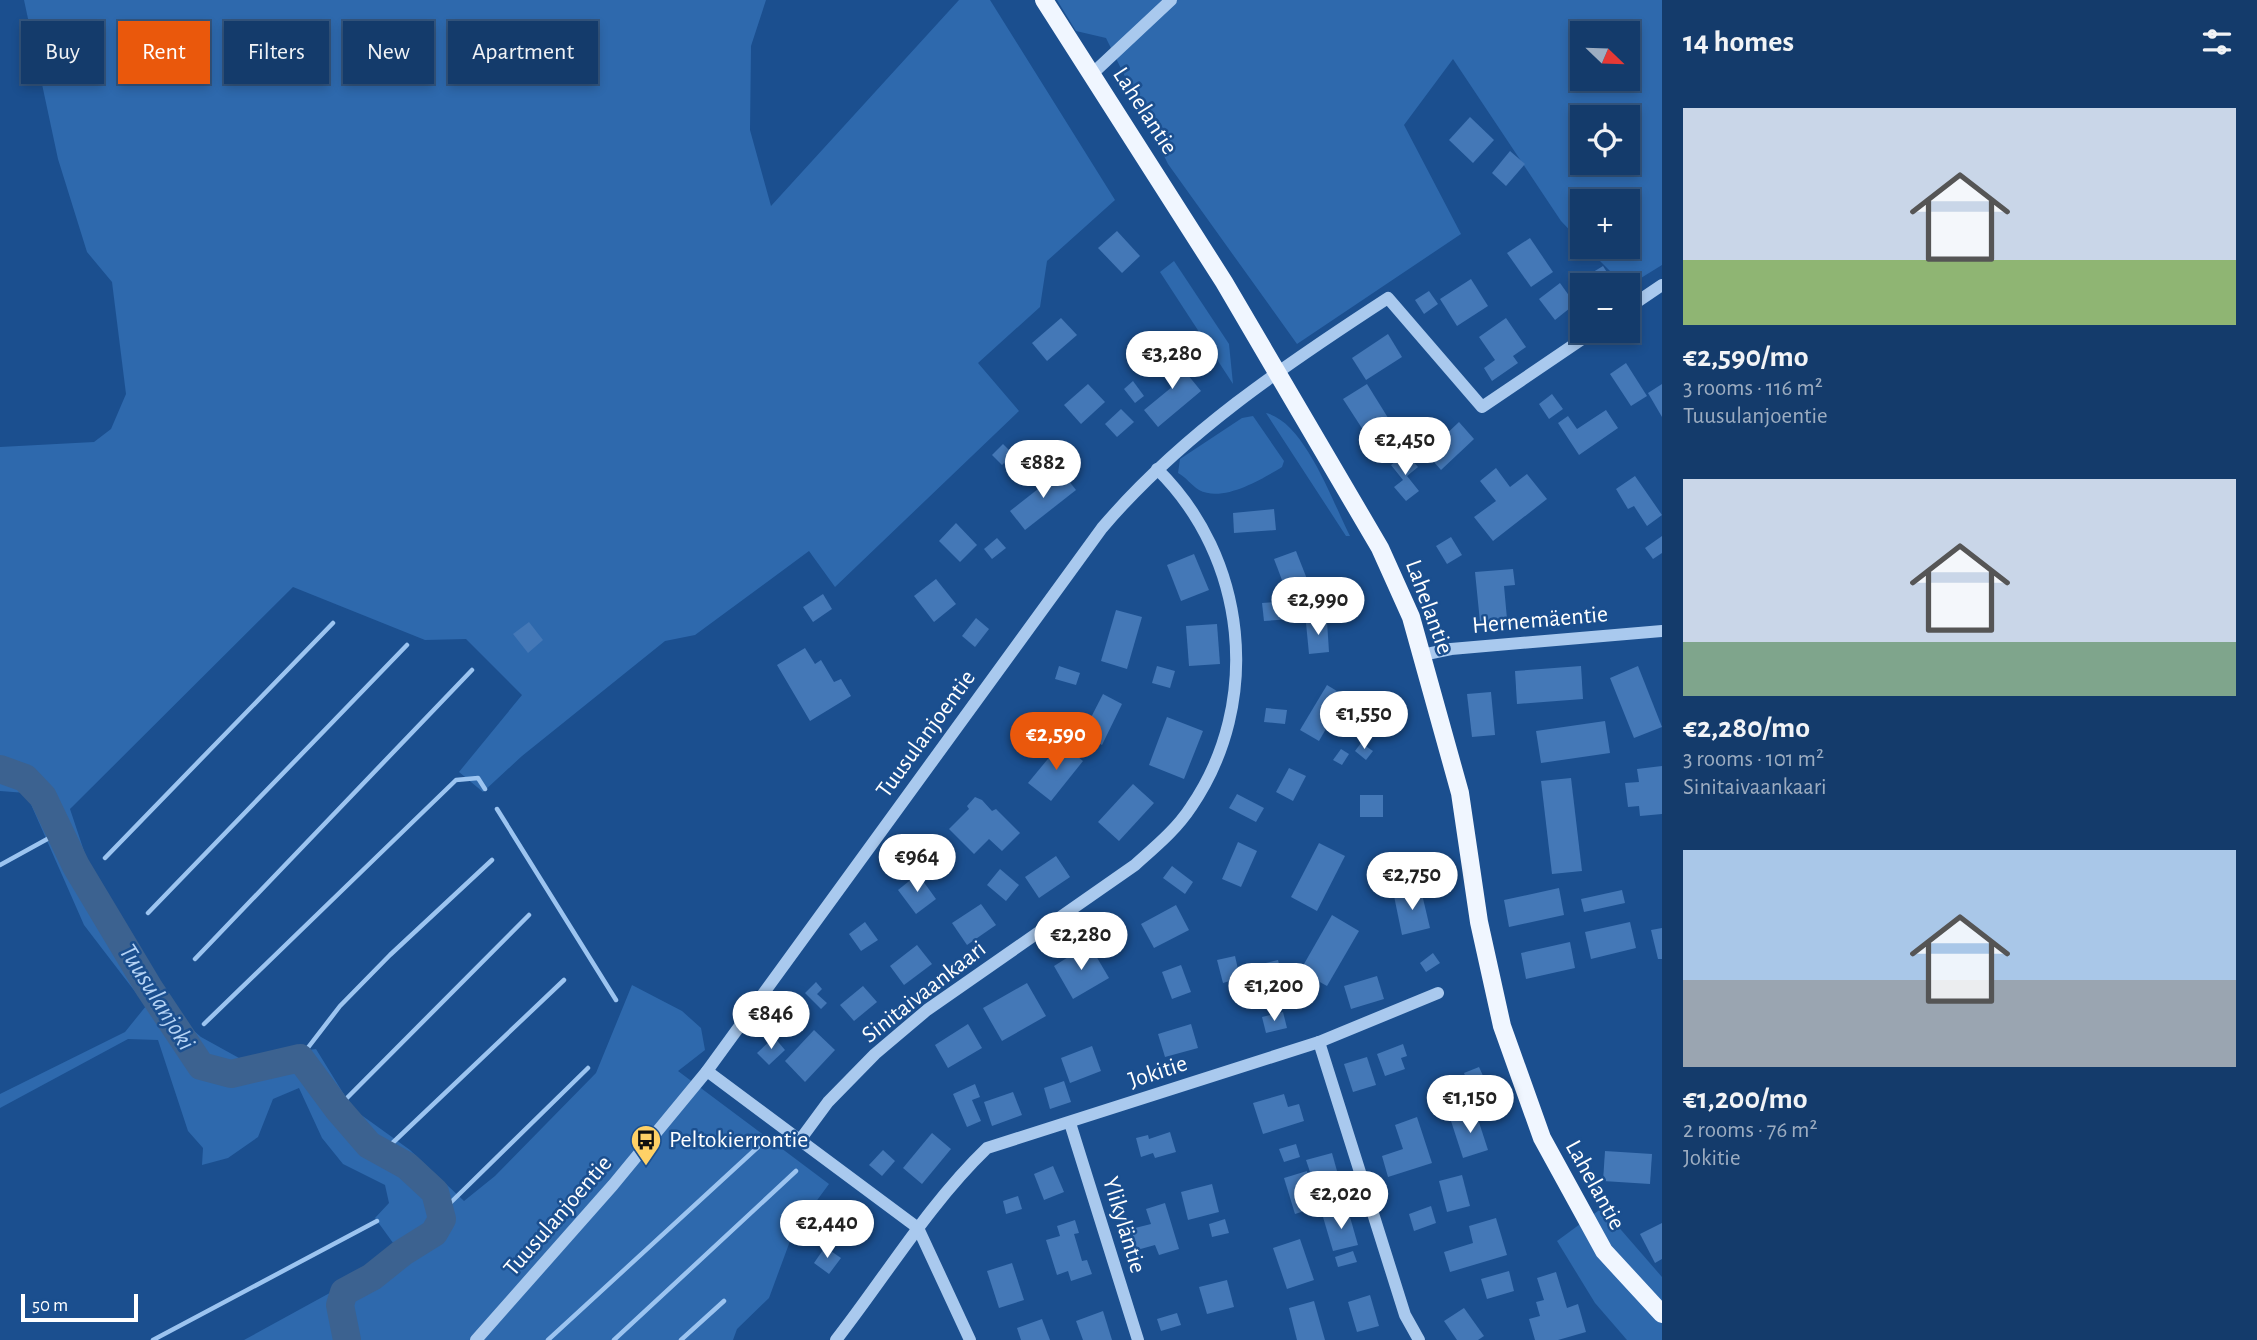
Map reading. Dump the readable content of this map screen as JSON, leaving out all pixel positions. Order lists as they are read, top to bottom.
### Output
{
  "streets": {
    "main road": ["Lahelantie"],
    "street": [
      "Hernemäentie",
      "Tuusulanjoentie",
      "Sinitaivaankaari",
      "Jokitie",
      "Ylikyläntie"
    ]
  },
  "crossings": [
    ["Lahelantie", "Hernemäentie"],
    ["Lahelantie", "Tuusulanjoentie"],
    ["Tuusulanjoentie", "Sinitaivaankaari"],
    ["Jokitie", "Ylikyläntie"]
  ],
  "water": ["Tuusulanjoki"],
  "places": {
    "bus stop": ["Peltokierrontie"]
  },
  "scale_bar": "50 m",
  "north": "bottom right",
  "page": {
    "heading": "14 homes",
    "map_buttons": ["+", "−"],
    "chip": [
      "Buy",
      "Rent",
      "Filters",
      "New",
      "Apartment"
    ],
    "list": [
      {
        "name": "€2,590/mo",
        "note": "3 rooms · 116 m² · Tuusulanjoentie"
      },
      {
        "name": "€2,280/mo",
        "note": "3 rooms · 101 m² · Sinitaivaankaari"
      },
      {
        "name": "€1,200/mo",
        "note": "2 rooms · 76 m² · Jokitie"
      }
    ],
    "price": [
      "€3,280",
      "€2,450",
      "€882",
      "€2,990",
      "€1,550",
      "€2,590",
      "€964",
      "€2,750",
      "€2,280",
      "€1,200",
      "€846",
      "€1,150",
      "€2,020",
      "€2,440"
    ],
    "scale": "50 m"
  }
}
